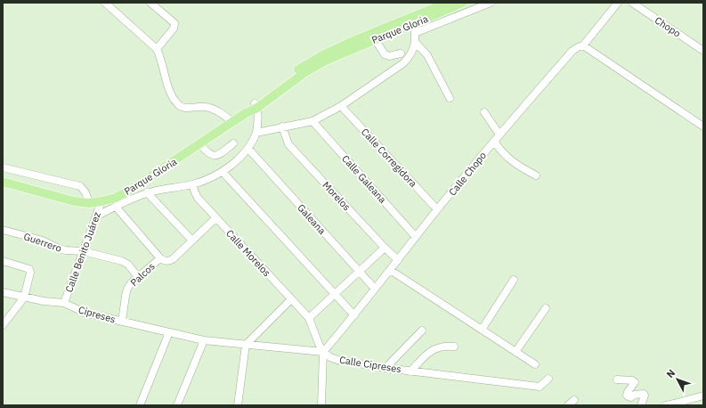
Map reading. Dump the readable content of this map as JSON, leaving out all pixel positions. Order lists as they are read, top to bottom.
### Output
{
  "streets": {
    "main road": ["Parque Gloria"],
    "street": [
      "Chopo",
      "Calle Corregidora",
      "Calle Chopo",
      "Calle Galeana",
      "Morelos",
      "Galeana",
      "Guerrero",
      "Calle Benito Juárez",
      "Calle Morelos",
      "Palcos",
      "Cipreses",
      "Calle Cipreses"
    ]
  },
  "crossings": [
    ["Parque Gloria", "Calle Benito Juárez"],
    ["Calle Corregidora", "Calle Chopo"],
    ["Calle Chopo", "Calle Galeana"],
    ["Calle Chopo", "Morelos"],
    ["Calle Chopo", "Galeana"],
    ["Calle Chopo", "Calle Morelos"],
    ["Calle Chopo", "Calle Cipreses"],
    ["Guerrero", "Calle Benito Juárez"],
    ["Guerrero", "Palcos"],
    ["Calle Benito Juárez", "Cipreses"],
    ["Calle Morelos", "Palcos"],
    ["Calle Morelos", "Calle Cipreses"],
    ["Palcos", "Cipreses"],
    ["Cipreses", "Calle Cipreses"]
  ],
  "north": "top left"
}
